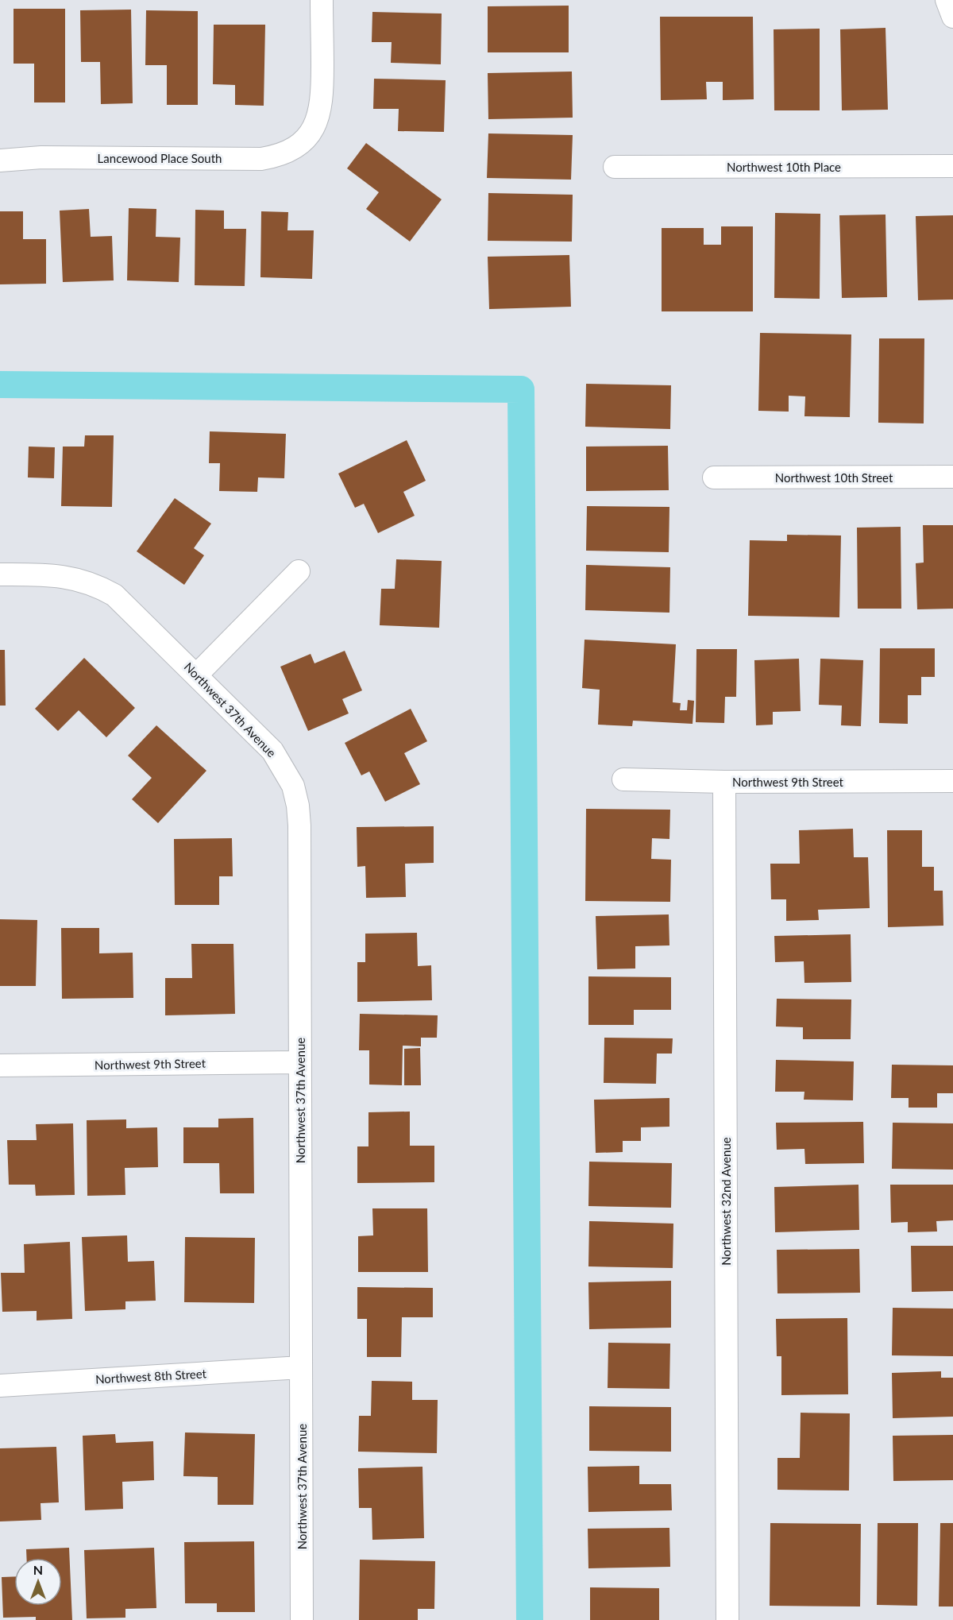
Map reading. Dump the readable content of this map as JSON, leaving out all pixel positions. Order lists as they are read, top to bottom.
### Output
{
  "streets": {
    "street": [
      "Lancewood Place South",
      "Northwest 10th Place",
      "Northwest 10th Street",
      "Northwest 37th Avenue",
      "Northwest 9th Street",
      "Northwest 32nd Avenue",
      "Northwest 8th Street"
    ]
  },
  "crossings": [
    ["Northwest 37th Avenue", "Northwest 9th Street"],
    ["Northwest 37th Avenue", "Northwest 8th Street"],
    ["Northwest 9th Street", "Northwest 32nd Avenue"]
  ],
  "north": "top"
}
